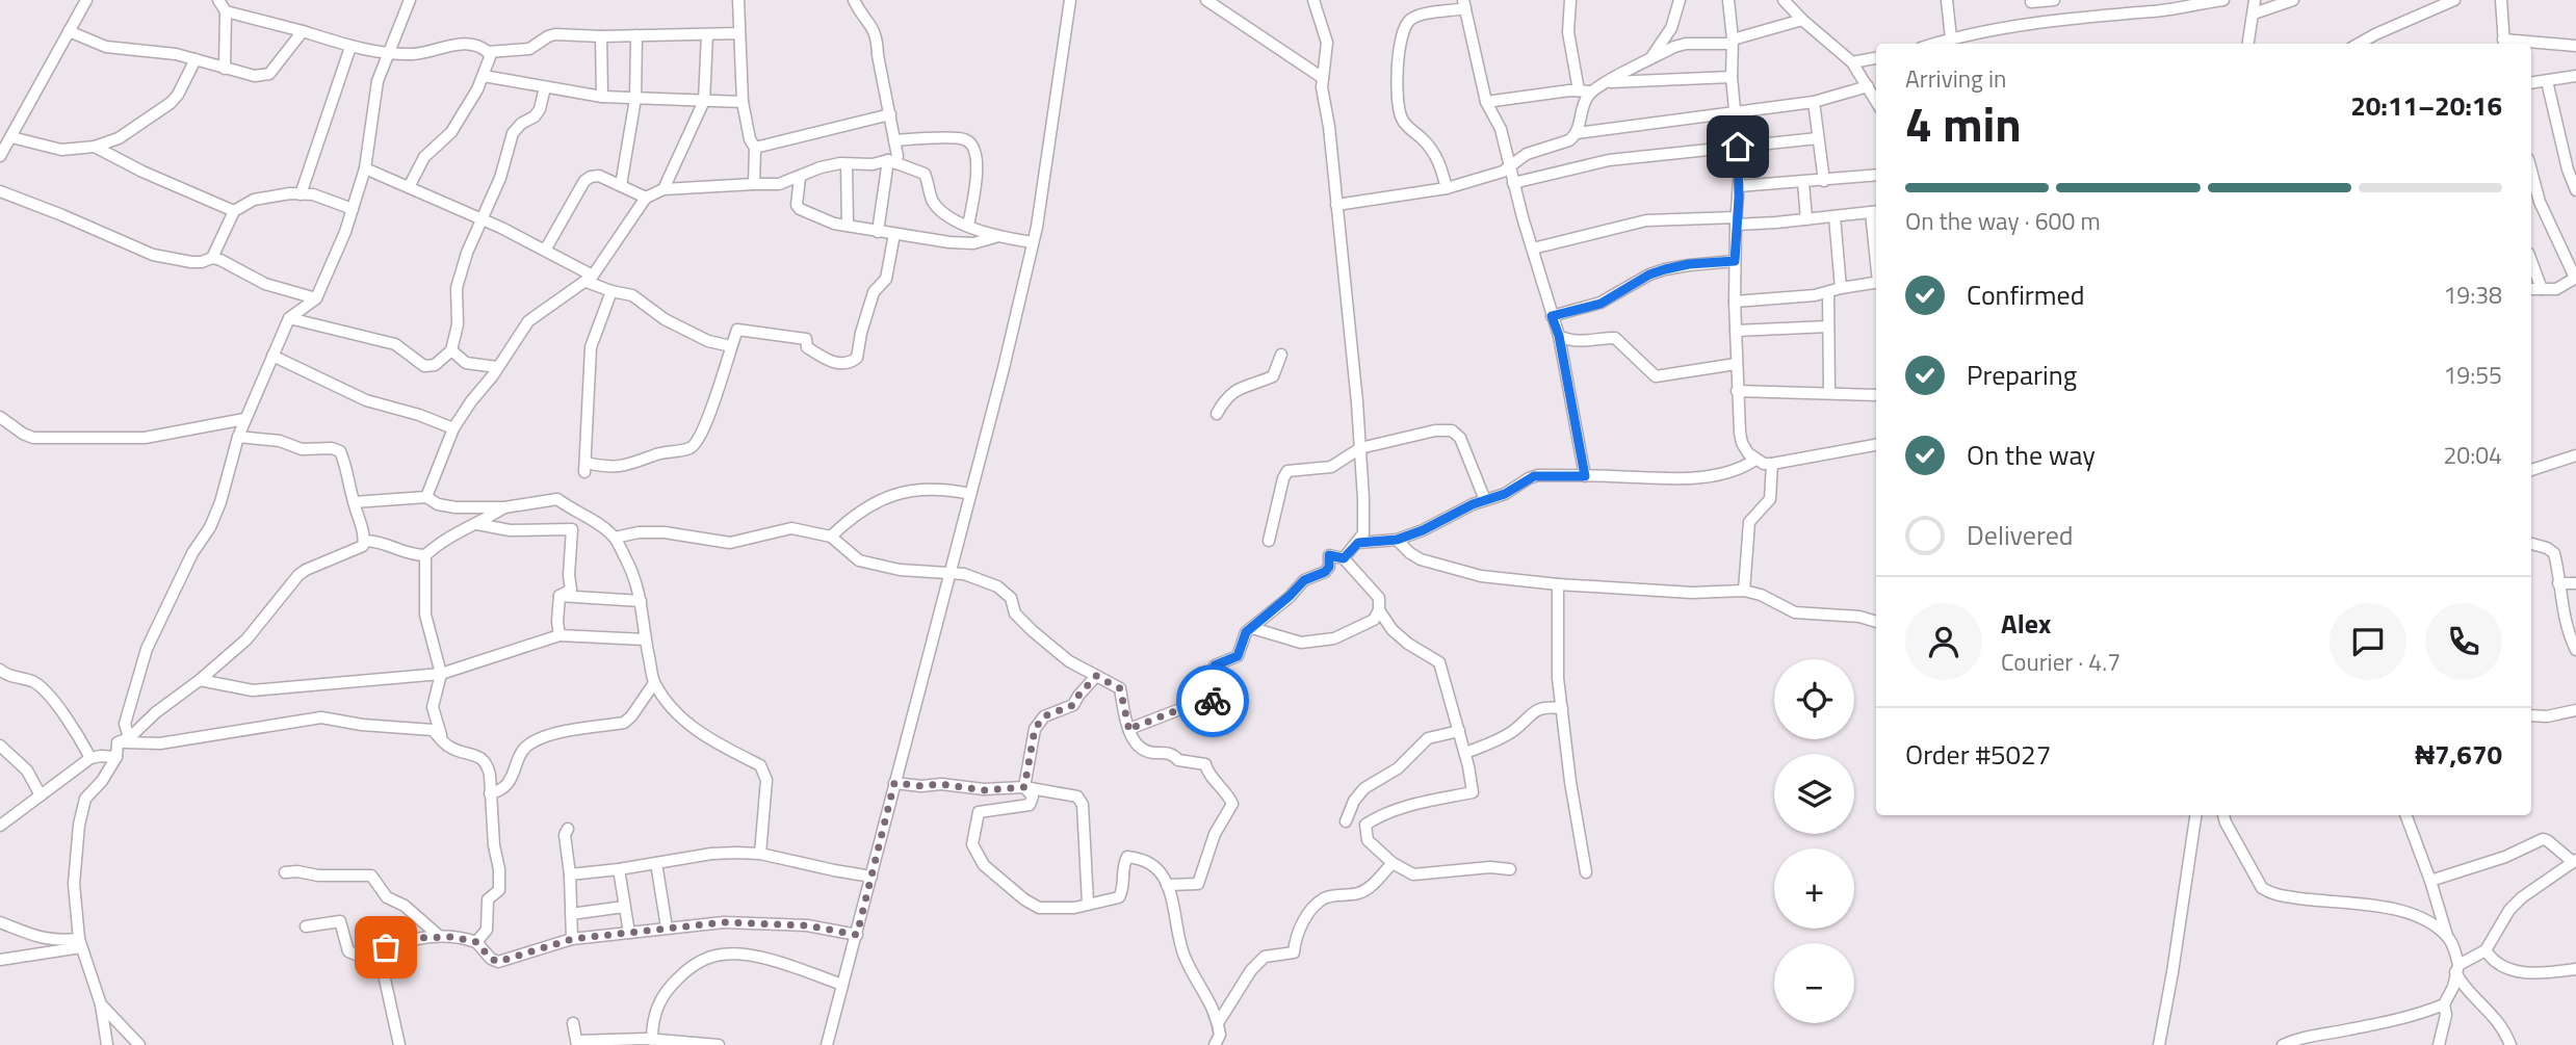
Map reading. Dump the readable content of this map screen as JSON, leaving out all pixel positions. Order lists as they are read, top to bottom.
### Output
{
  "page": {
    "heading": ["4 min", "Arriving in", "20:11–20:16"],
    "panel": [
      "Alex",
      "Courier · 4.7",
      "Order #5027",
      "₦7,670"
    ],
    "bar": "On the way · 600 m",
    "list": [
      ["Confirmed", "19:38"],
      ["Preparing", "19:55"],
      ["On the way", "20:04"],
      "Delivered"
    ],
    "map_buttons": ["+", "−"]
  }
}
